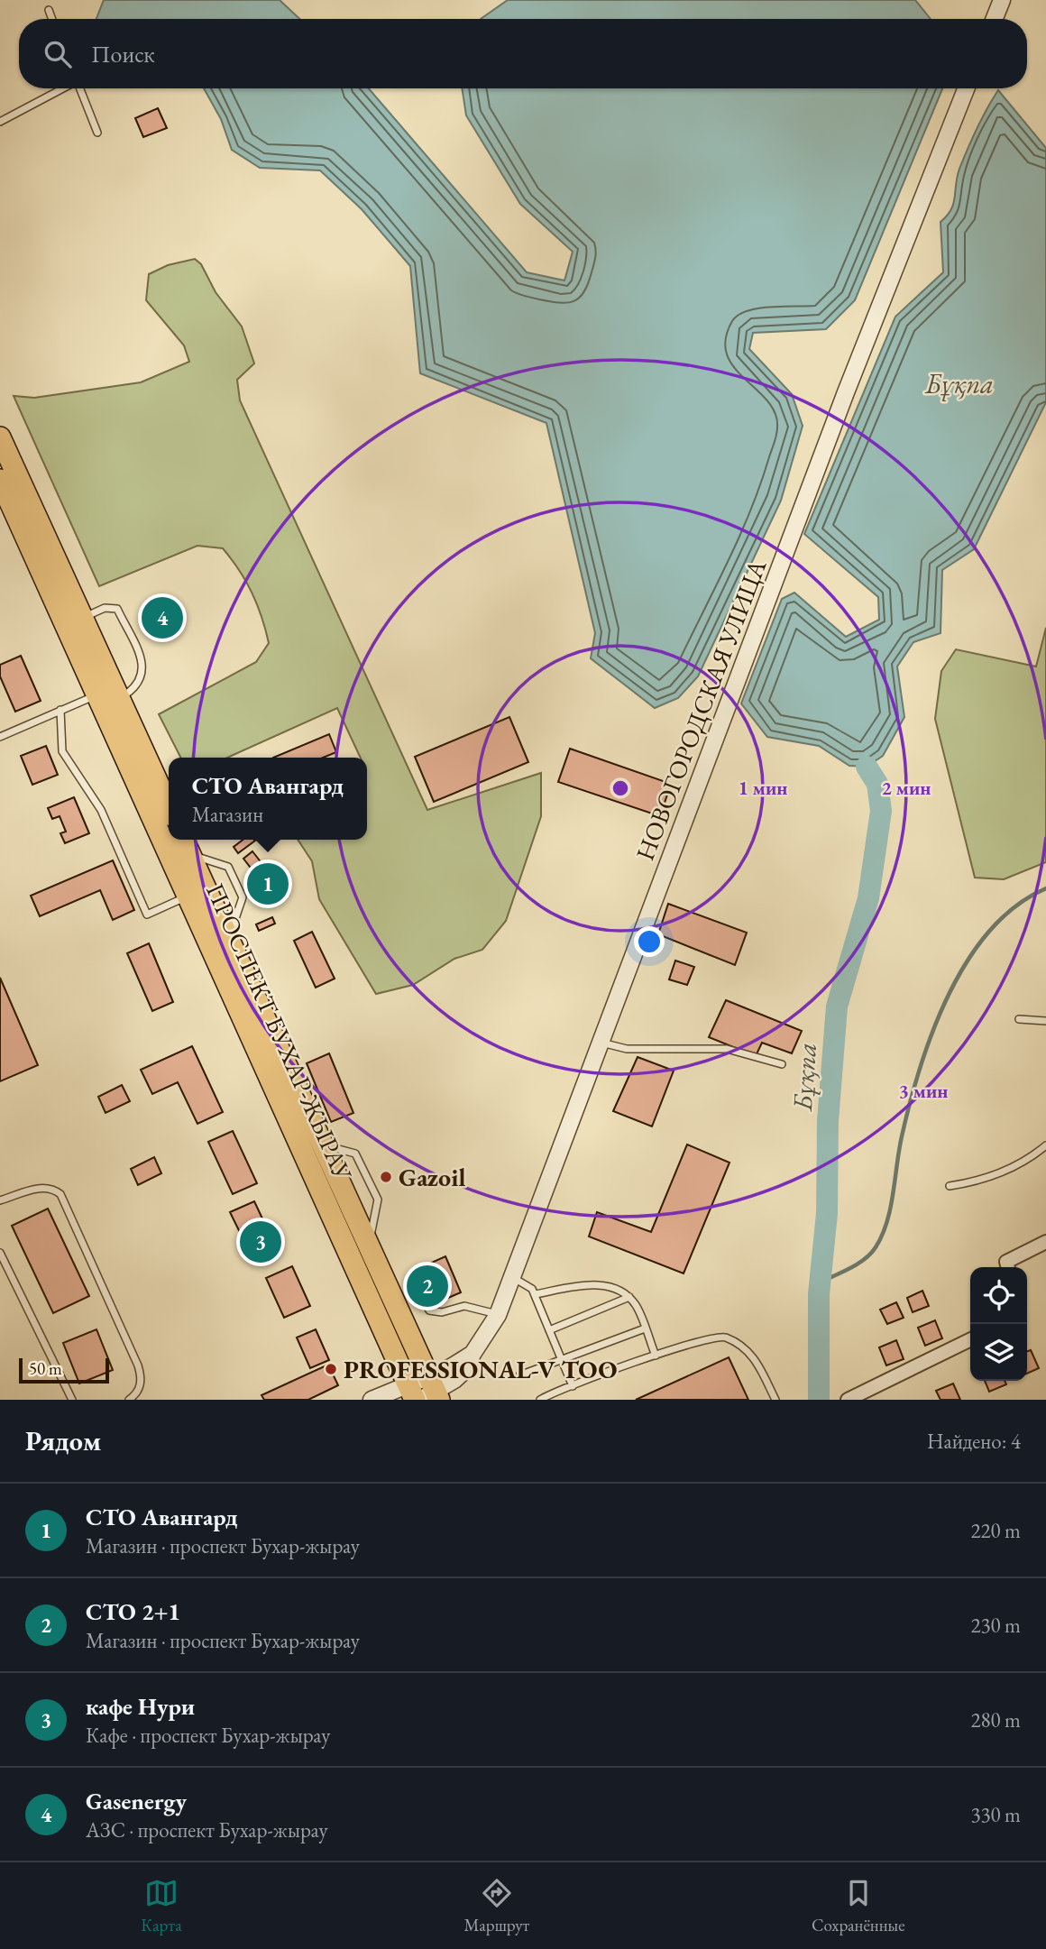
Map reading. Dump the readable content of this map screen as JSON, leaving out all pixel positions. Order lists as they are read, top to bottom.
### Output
{
  "streets": {
    "main road": ["ПРОСПЕКТ БУХАР-ЖЫРАУ"],
    "street": ["НОВОГОРОДСКАЯ УЛИЦА"]
  },
  "crossings": [
    ["НОВОГОРОДСКАЯ УЛИЦА", "ПРОСПЕКТ БУХАР-ЖЫРАУ"]
  ],
  "water": ["Бұқпа"],
  "places": ["Gazoil", "PROFESSIONAL-V ТОО"],
  "scale_bar": "50 m",
  "page": {
    "search": "Поиск",
    "pins": [
      "4",
      "1",
      "3",
      "2"
    ],
    "popup": ["СТО Авангард", "Магазин"],
    "scale": "50 m",
    "heading": ["Рядом", "Найдено: 4"],
    "list": [
      {
        "mark": "1",
        "name": "СТО Авангард",
        "note": "Магазин · проспект Бухар-жырау",
        "value": "220 m"
      },
      {
        "mark": "2",
        "name": "СТО 2+1",
        "note": "Магазин · проспект Бухар-жырау",
        "value": "230 m"
      },
      {
        "mark": "3",
        "name": "кафе Нури",
        "note": "Кафе · проспект Бухар-жырау",
        "value": "280 m"
      },
      {
        "mark": "4",
        "name": "Gasenergy",
        "note": "АЗС · проспект Бухар-жырау",
        "value": "330 m"
      }
    ],
    "nav": ["Карта", "Маршрут", "Сохранённые"]
  },
  "rings": ["1 мин", "2 мин", "3 мин"]
}
